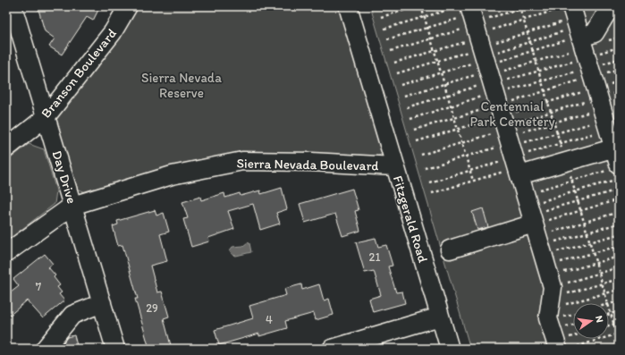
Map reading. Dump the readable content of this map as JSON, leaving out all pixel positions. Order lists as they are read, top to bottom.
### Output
{
  "streets": {
    "street": [
      "Branson Boulevard",
      "Sierra Nevada Boulevard",
      "Day Drive",
      "Fitzgerald Road"
    ]
  },
  "crossings": [
    ["Branson Boulevard", "Day Drive"],
    ["Sierra Nevada Boulevard", "Day Drive"],
    ["Sierra Nevada Boulevard", "Fitzgerald Road"]
  ],
  "parks": ["Sierra Nevada Reserve", "Centennial Park Cemetery"],
  "house_numbers": [
    "21",
    "7",
    "29",
    "4"
  ],
  "north": "right"
}
